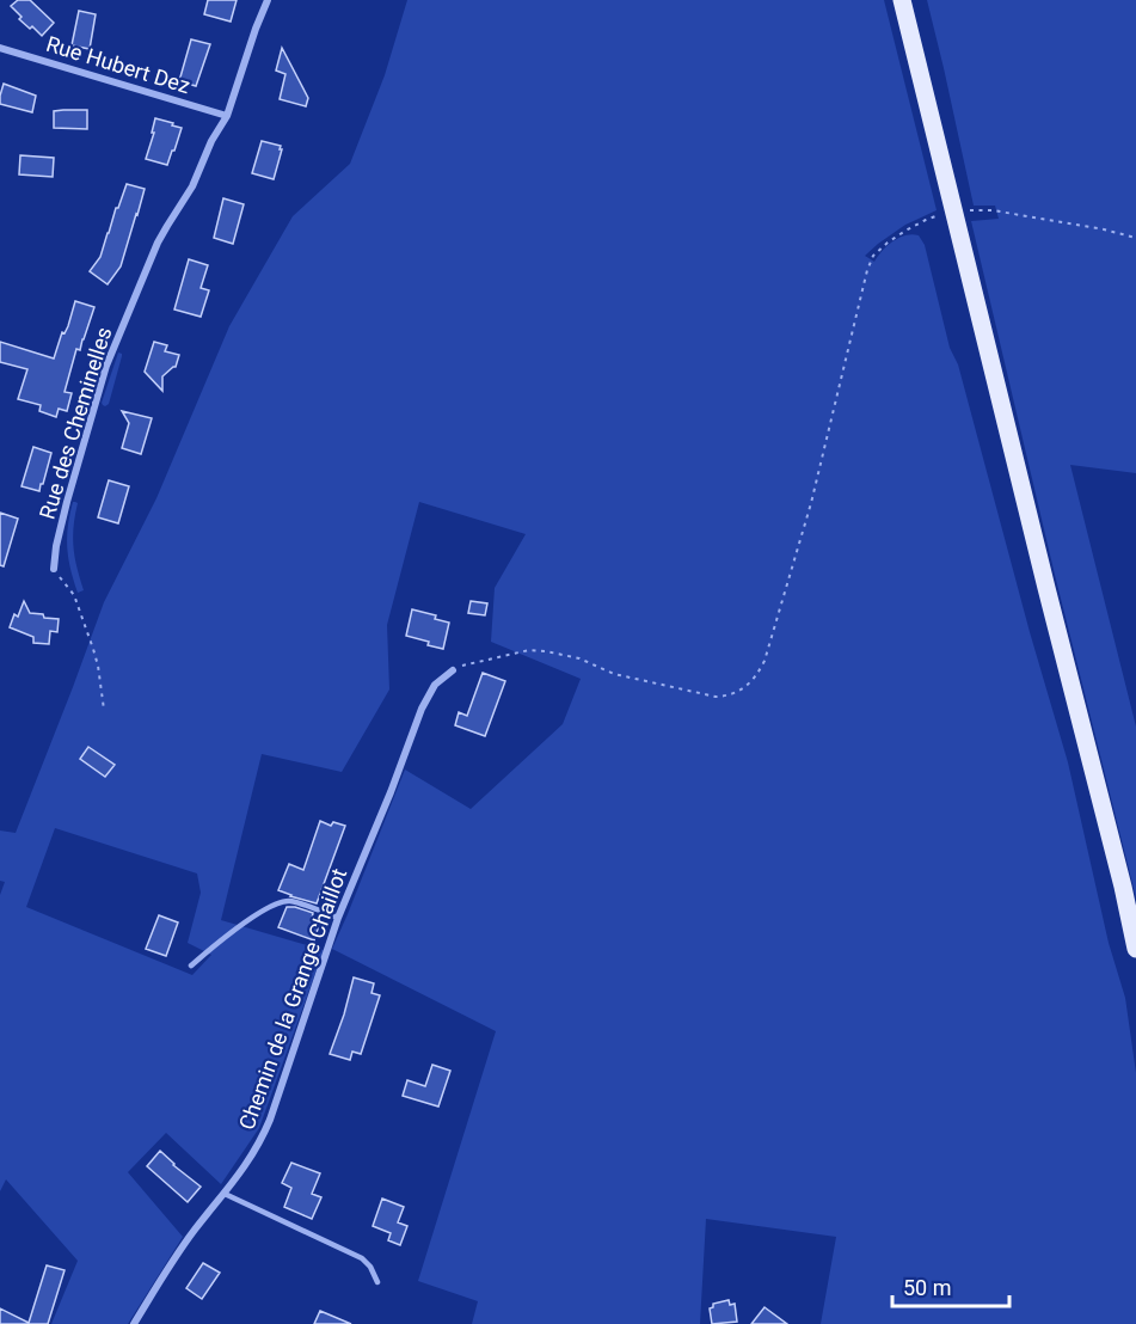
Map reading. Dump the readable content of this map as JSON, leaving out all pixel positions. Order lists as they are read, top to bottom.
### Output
{
  "streets": {
    "street": ["Rue Hubert Dez", "Rue des Cheminelles", "Chemin de la Grange Chaillot"]
  },
  "crossings": [
    ["Rue Hubert Dez", "Rue des Cheminelles"]
  ],
  "scale_bar": "50 m"
}
